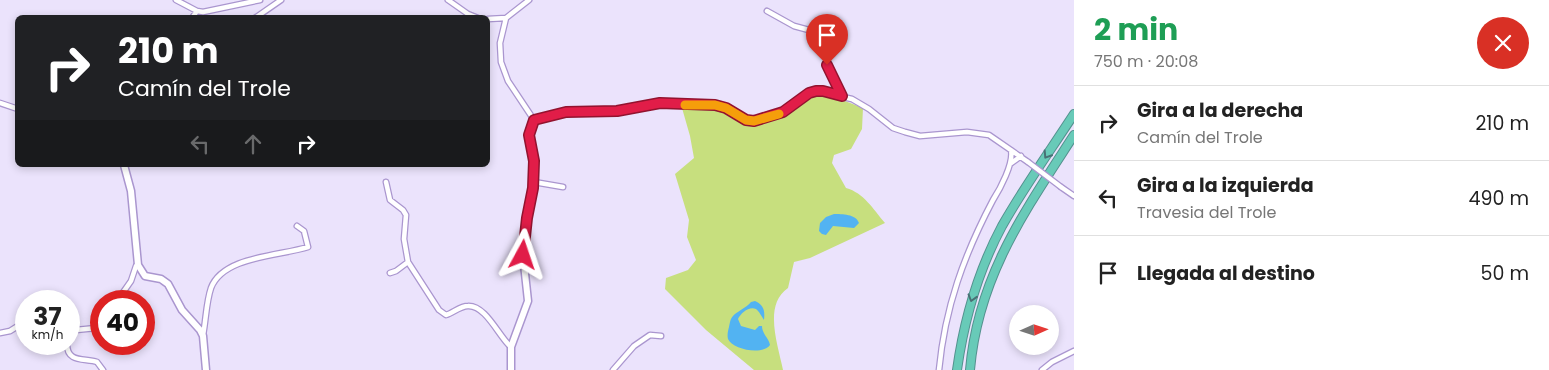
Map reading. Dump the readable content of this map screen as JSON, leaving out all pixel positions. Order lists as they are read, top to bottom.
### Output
{
  "north": "right",
  "page": {
    "heading": ["2 min", "750 m · 20:08"],
    "turn": ["210 m", "Camín del Trole"],
    "list": [
      {
        "name": "Gira a la derecha",
        "note": "Camín del Trole",
        "value": "210 m"
      },
      {
        "name": "Gira a la izquierda",
        "note": "Travesia del Trole",
        "value": "490 m"
      },
      {
        "name": "Llegada al destino",
        "value": "50 m"
      }
    ],
    "speed": "37 km/h",
    "limit": "40"
  }
}
